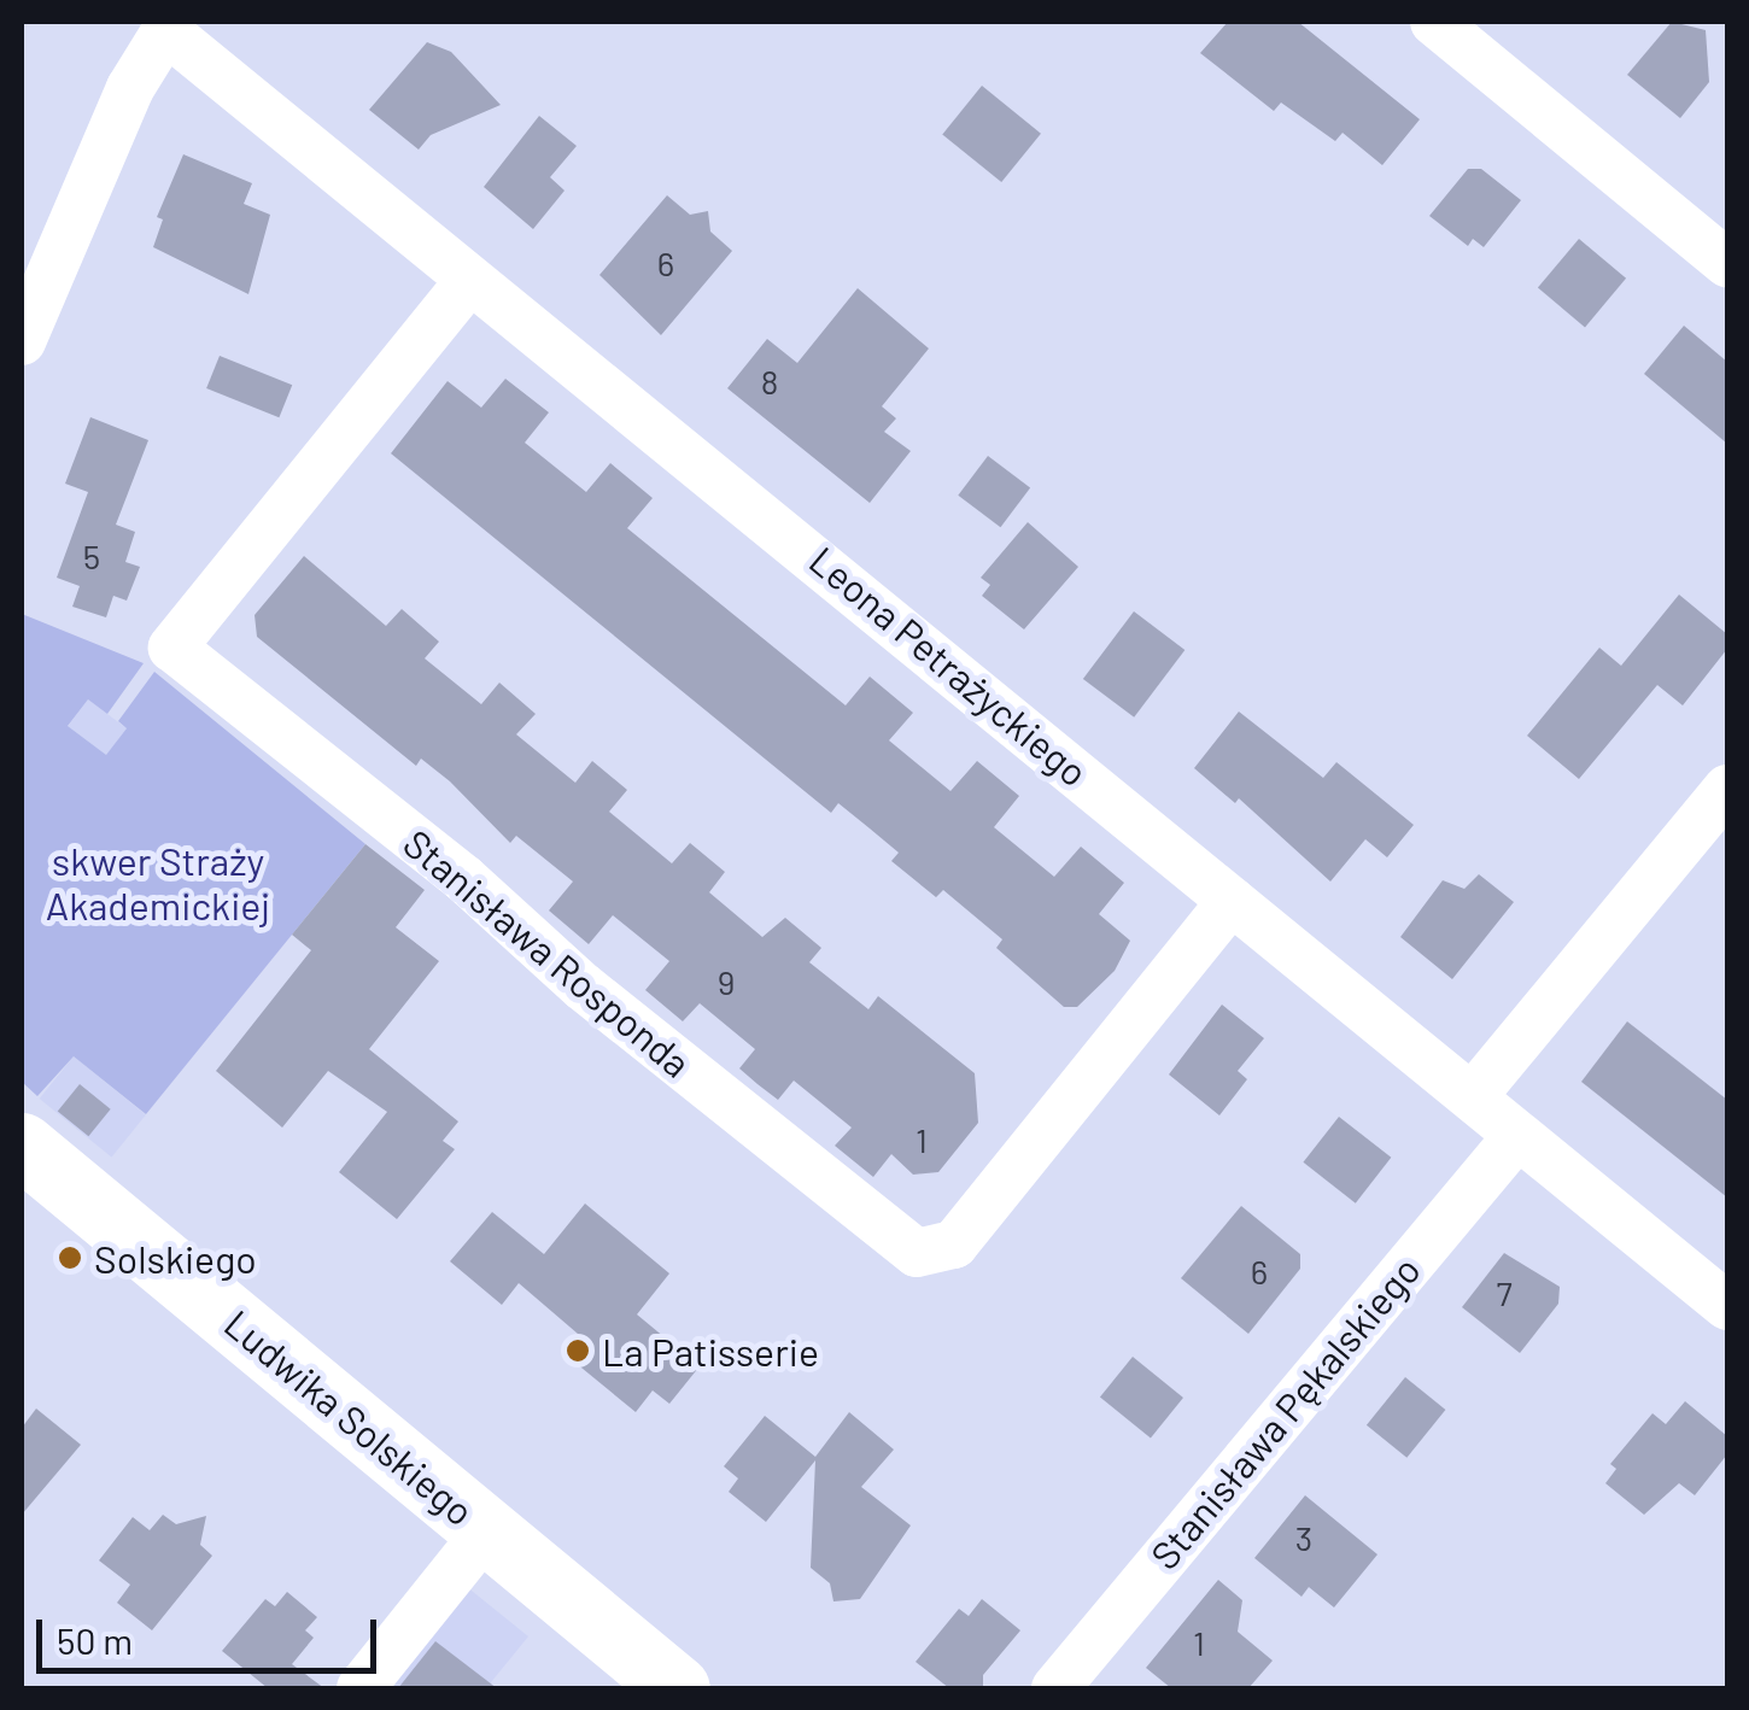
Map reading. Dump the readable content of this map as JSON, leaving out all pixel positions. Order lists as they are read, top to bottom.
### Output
{
  "streets": {
    "main road": ["Ludwika Solskiego"],
    "street": ["Leona Petrażyckiego", "Stanisława Rosponda", "Stanisława Pękalskiego"]
  },
  "crossings": [
    ["Leona Petrażyckiego", "Stanisława Rosponda"],
    ["Leona Petrażyckiego", "Stanisława Pękalskiego"]
  ],
  "parks": ["skwer Straży Akademickiej"],
  "places": ["Solskiego", "La Patisserie"],
  "house_numbers": [
    "6",
    "8",
    "5",
    "9",
    "1",
    "6",
    "7",
    "3",
    "1"
  ],
  "scale_bar": "50 m"
}
